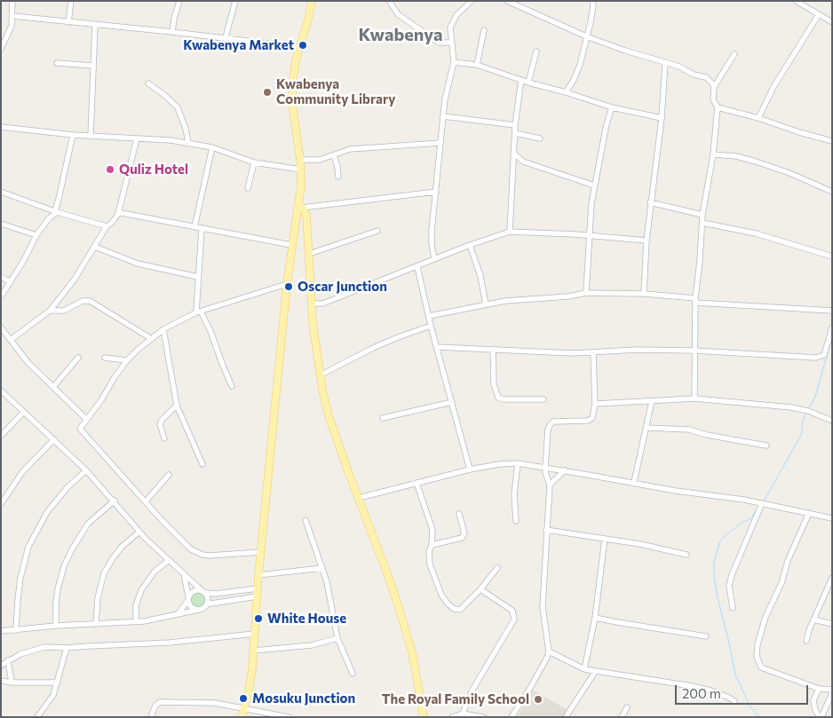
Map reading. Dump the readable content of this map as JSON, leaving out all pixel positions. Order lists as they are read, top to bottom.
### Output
{
  "districts": ["Kwabenya"],
  "places": [
    "Kwabenya Market",
    "Kwabenya Community Library",
    "Quliz Hotel",
    "Oscar Junction",
    "White House",
    "Mosuku Junction",
    "The Royal Family School"
  ],
  "scale_bar": "200 m"
}
